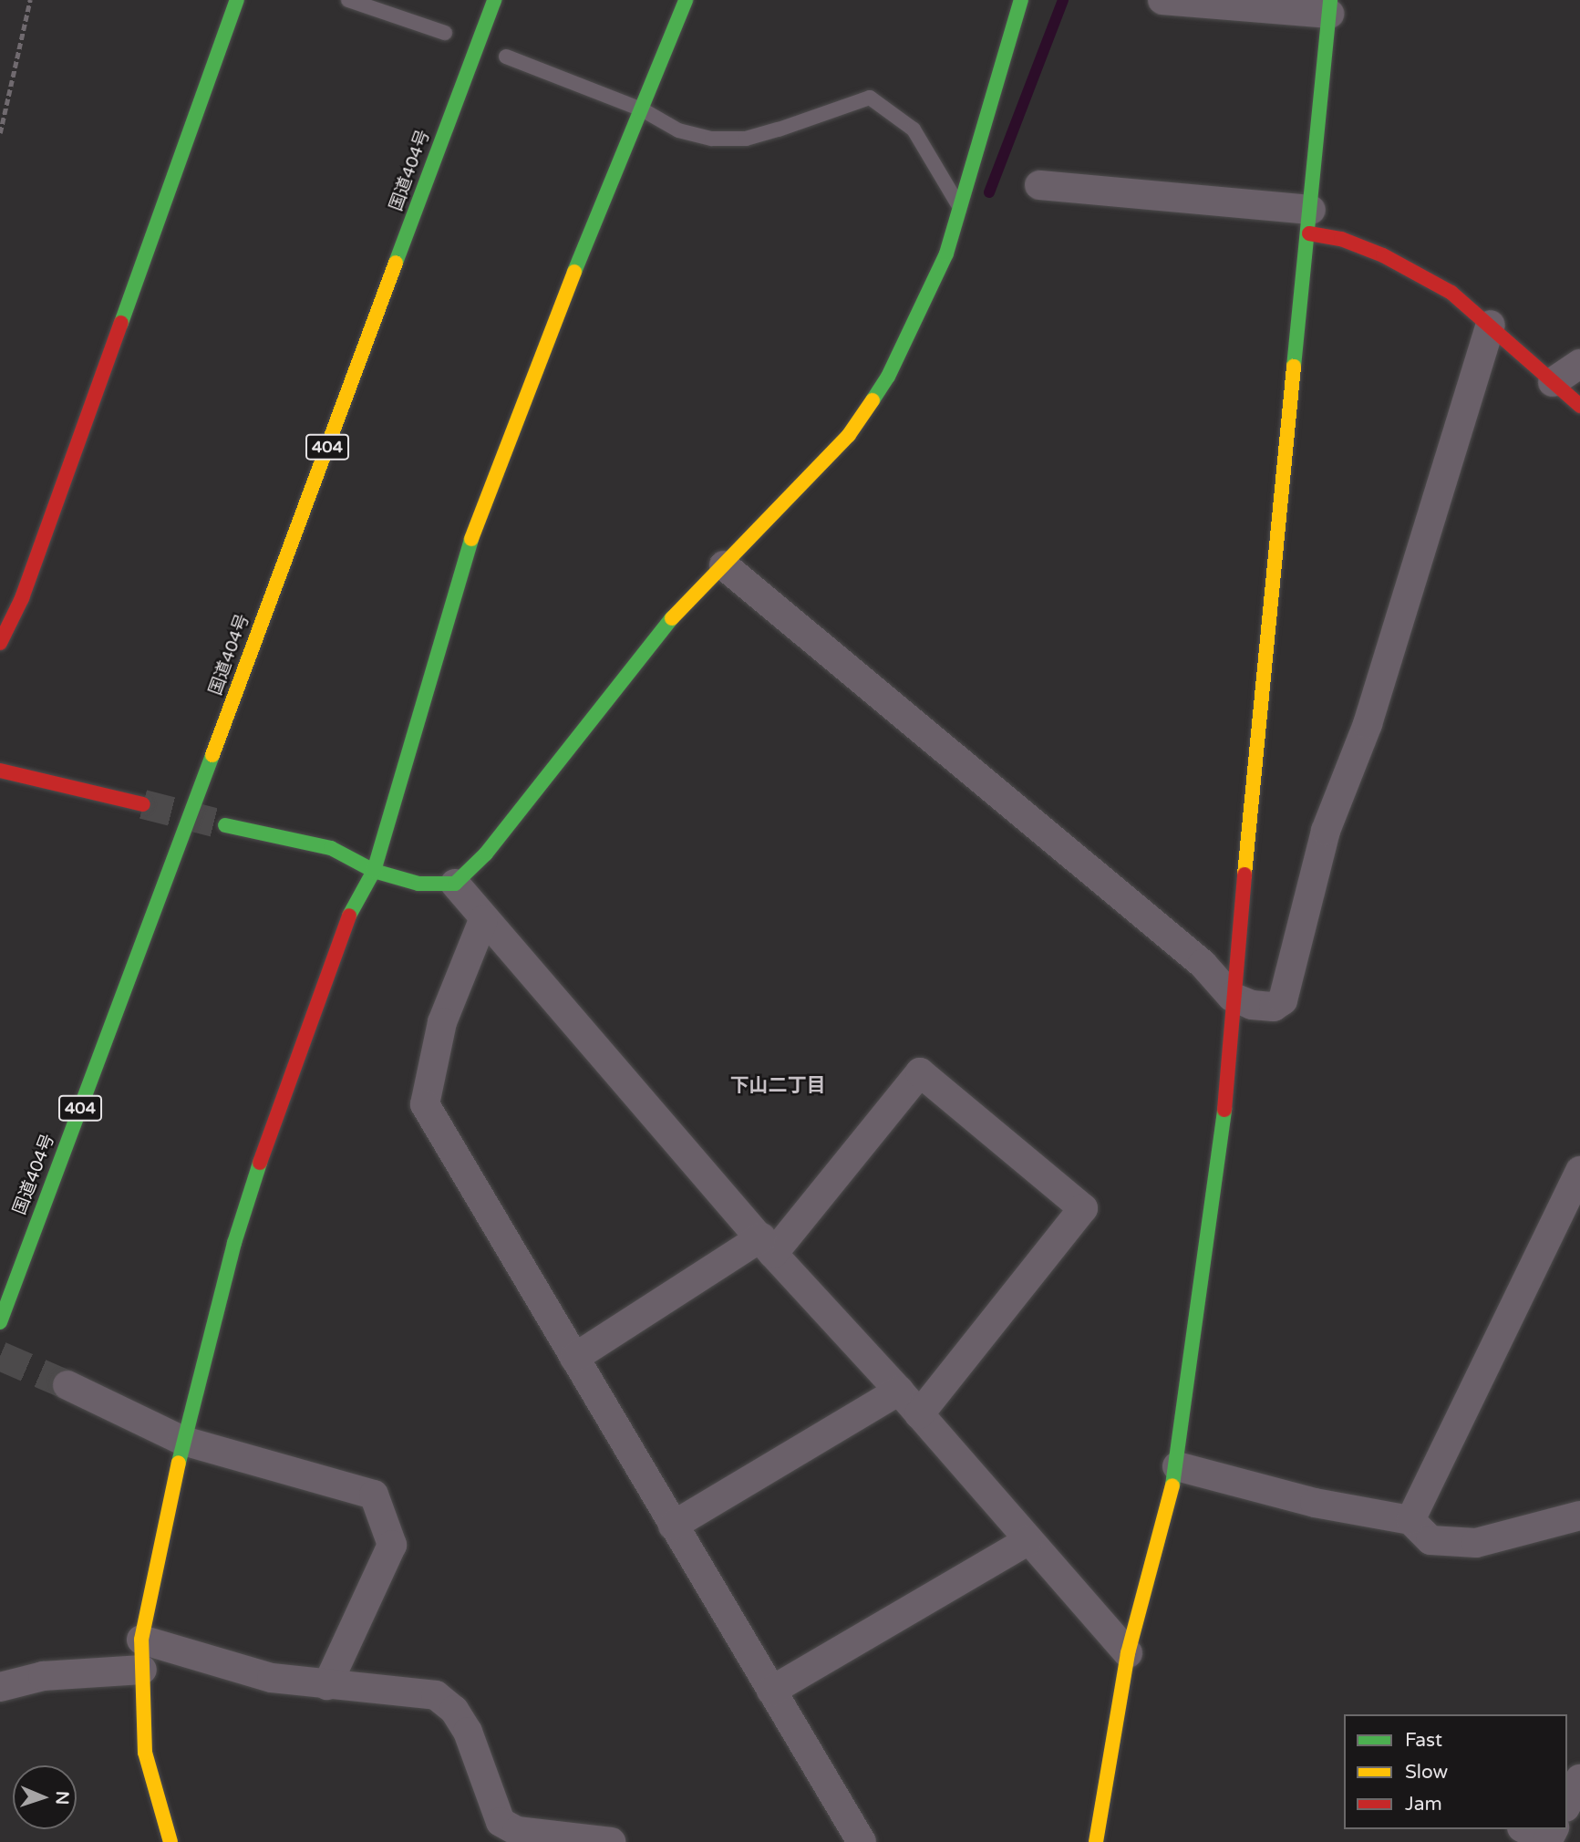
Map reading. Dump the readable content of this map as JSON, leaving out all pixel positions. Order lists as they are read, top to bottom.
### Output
{
  "streets": {
    "main road": ["国道404号", "404"]
  },
  "districts": ["下山二丁目"],
  "legend": ["Fast", "Slow", "Jam"],
  "north": "right"
}
